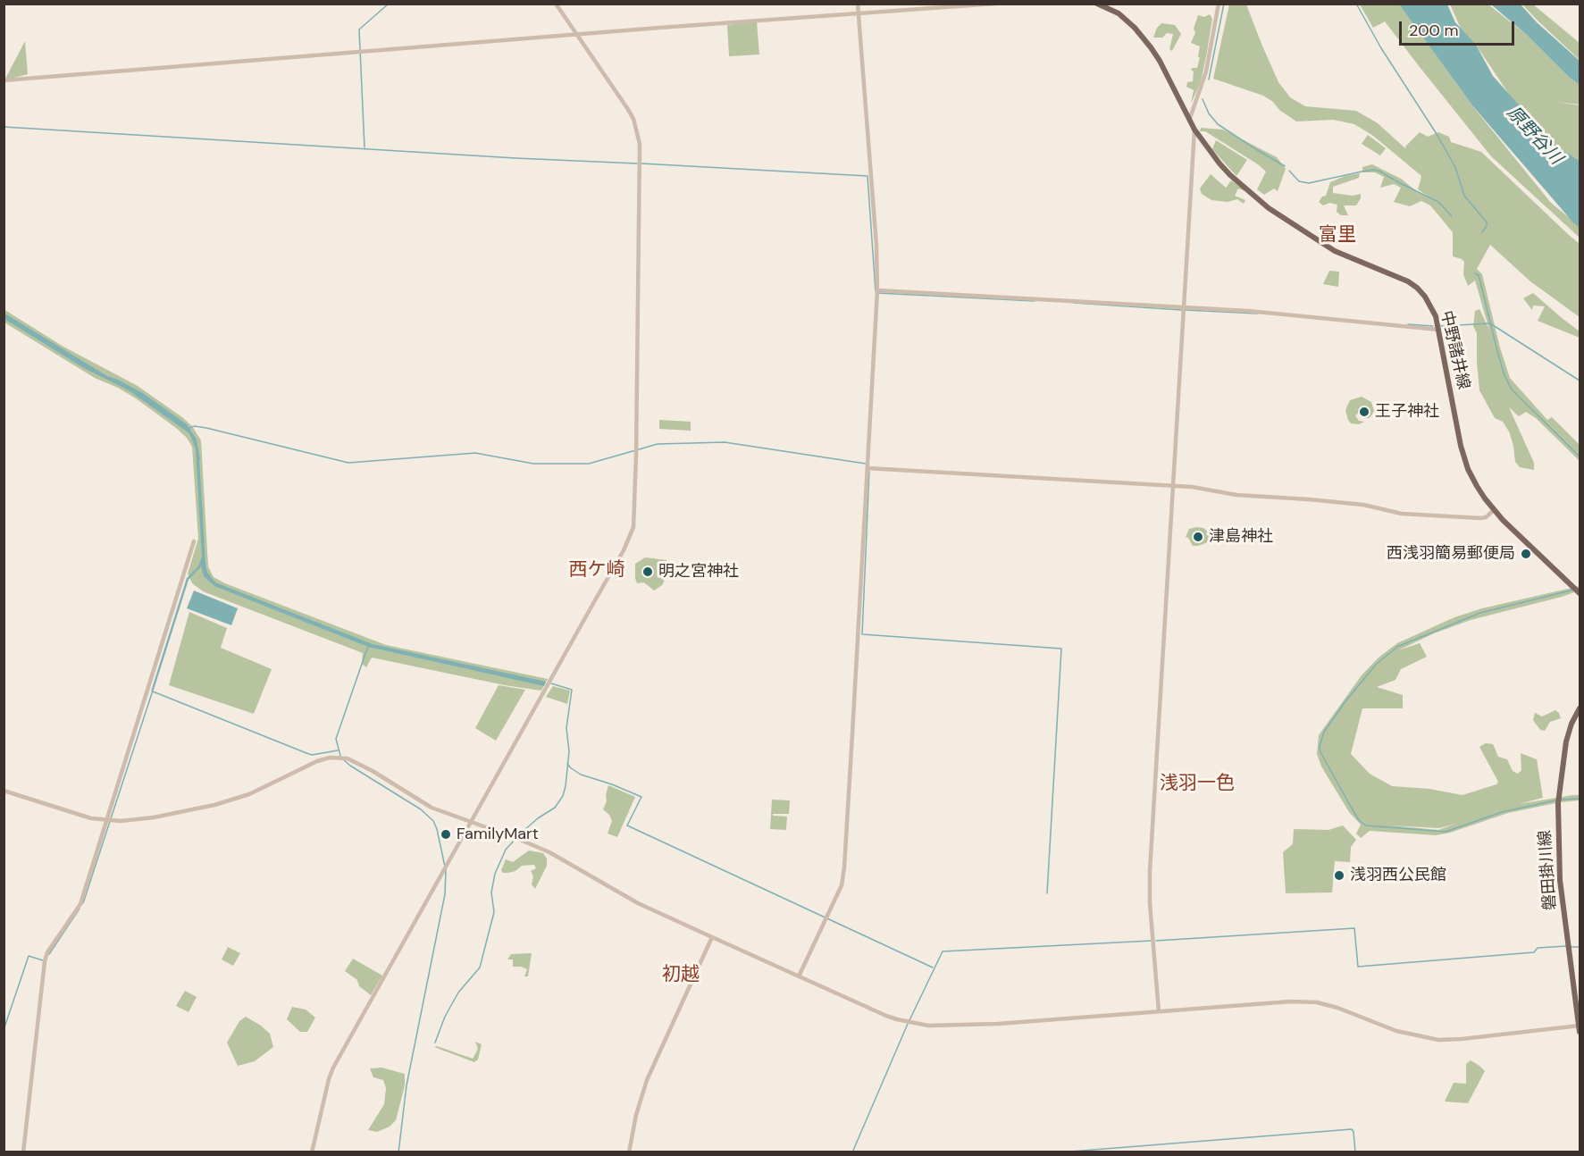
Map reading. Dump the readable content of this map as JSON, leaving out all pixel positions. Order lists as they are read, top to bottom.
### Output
{
  "streets": {
    "main road": ["中野諸井線", "磐田掛川線"]
  },
  "districts": [
    "富里",
    "西ケ崎",
    "浅羽一色",
    "初越"
  ],
  "water": ["原野谷川"],
  "places": [
    "王子神社",
    "津島神社",
    "西浅羽簡易郵便局",
    "明之宮神社",
    "FamilyMart",
    "浅羽西公民館"
  ],
  "scale_bar": "200 m"
}
